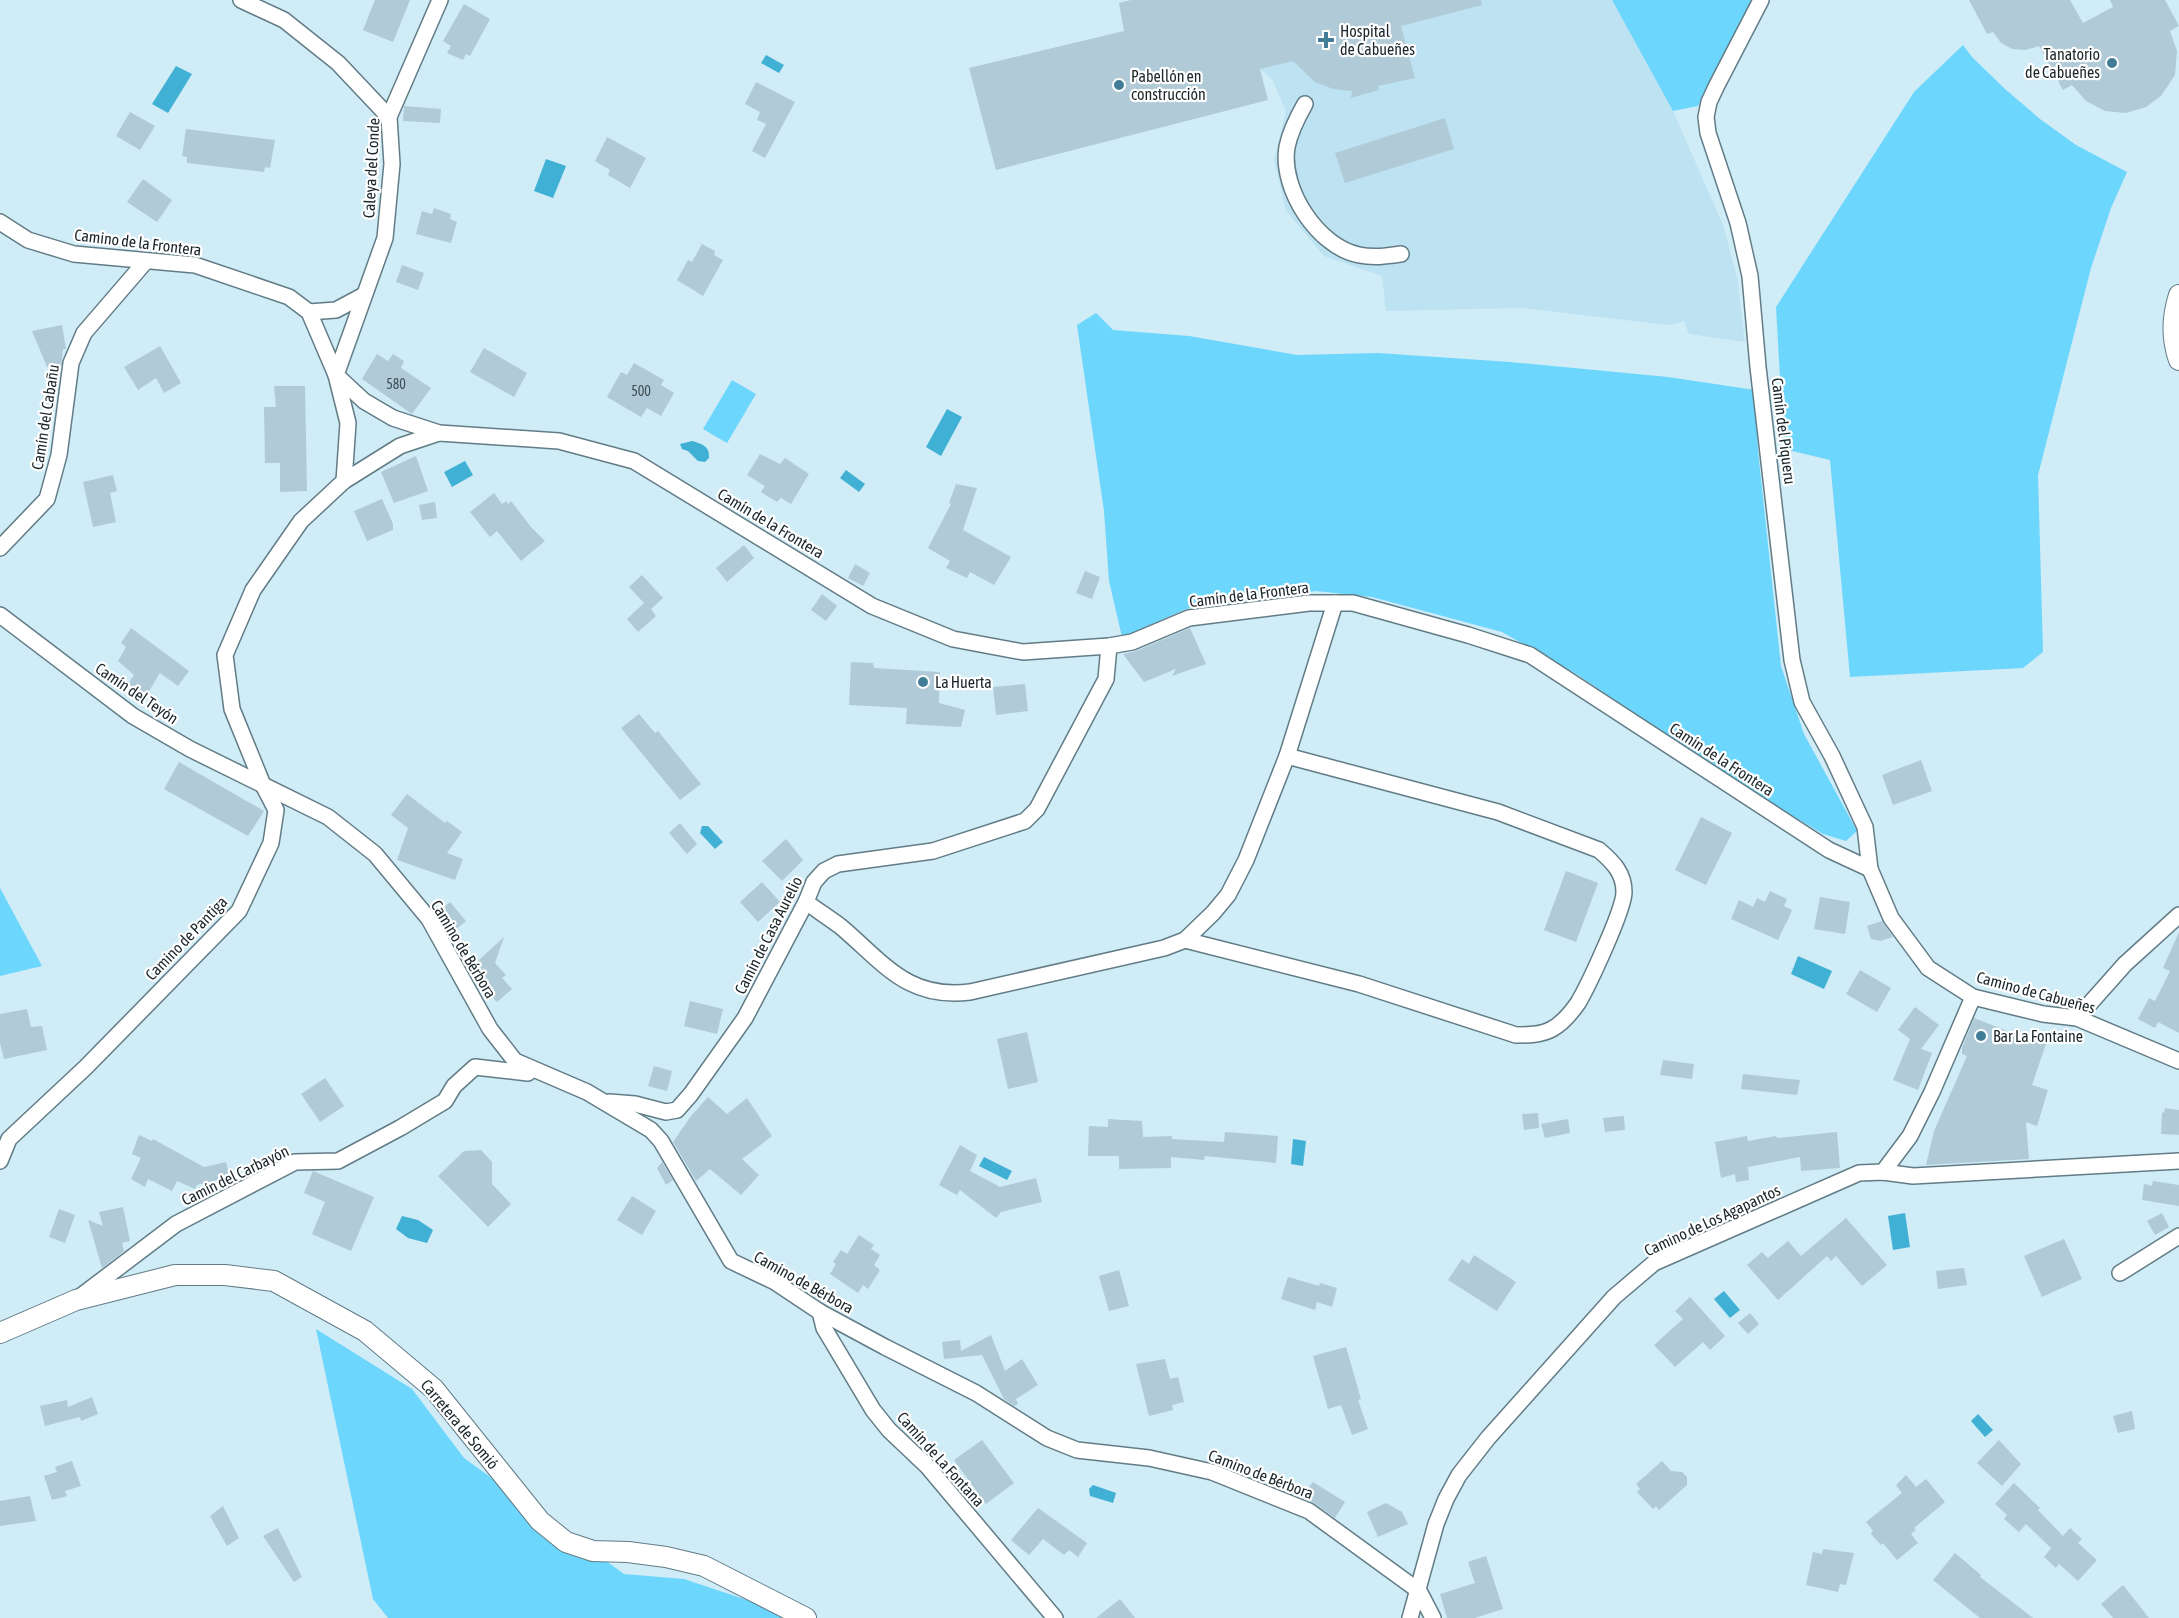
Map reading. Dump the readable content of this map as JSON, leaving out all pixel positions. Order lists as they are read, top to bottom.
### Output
{
  "streets": {
    "street": [
      "Caleya del Conde",
      "Camino de la Frontera",
      "Camín del Cabañu",
      "Camín del Piqueru",
      "Camín de la Frontera",
      "Camín del Teyón",
      "Camín de Casa Aurelio",
      "Camino de Pantiga",
      "Camino de Bérbora",
      "Camino de Cabueñes",
      "Camín del Carbayón",
      "Camino de Los Agapantos",
      "Carretera de Somió",
      "Camín de La Fontana"
    ]
  },
  "crossings": [
    ["Camino de la Frontera", "Camín del Cabañu"],
    ["Camín del Piqueru", "Camín de la Frontera"],
    ["Camín del Piqueru", "Camino de Cabueñes"],
    ["Camín de la Frontera", "Camín de Casa Aurelio"],
    ["Camín de la Frontera", "Camino de Pantiga"],
    ["Camín de la Frontera", "Camino de Cabueñes"],
    ["Camín del Teyón", "Camino de Pantiga"],
    ["Camín del Teyón", "Camino de Bérbora"],
    ["Camín de Casa Aurelio", "Camino de Bérbora"],
    ["Camino de Pantiga", "Camino de Bérbora"],
    ["Camino de Bérbora", "Camín del Carbayón"],
    ["Camino de Bérbora", "Camino de Los Agapantos"],
    ["Camino de Bérbora", "Camín de La Fontana"],
    ["Camín del Carbayón", "Carretera de Somió"]
  ],
  "places": {
    "health": ["Hospital de Cabueñes"],
    "other": [
      "Tanatorio de Cabueñes",
      "Pabellón en construcción",
      "La Huerta",
      "Bar La Fontaine"
    ]
  },
  "house_numbers": ["580", "500"]
}
